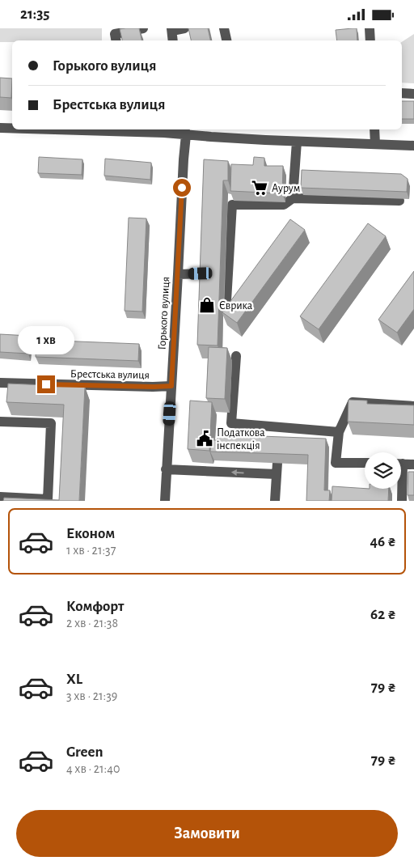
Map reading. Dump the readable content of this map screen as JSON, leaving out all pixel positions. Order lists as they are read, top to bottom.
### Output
{
  "streets": {
    "street": ["Горького вулиця", "Брестська вулиця"]
  },
  "crossings": [
    ["Горького вулиця", "Брестська вулиця"]
  ],
  "places": {
    "supermarket": ["Аурум"],
    "shop": ["Єврика"],
    "public building": ["Податкова інспекція"]
  },
  "page": {
    "status": "21:35",
    "banner": ["Горького вулиця", "Брестська вулиця"],
    "bubble": "1 хв",
    "list": [
      {
        "name": "Економ",
        "note": "1 хв · 21:37",
        "value": "46 ₴"
      },
      {
        "name": "Комфорт",
        "note": "2 хв · 21:38",
        "value": "62 ₴"
      },
      {
        "name": "XL",
        "note": "3 хв · 21:39",
        "value": "79 ₴"
      },
      {
        "name": "Green",
        "note": "4 хв · 21:40",
        "value": "79 ₴"
      }
    ],
    "buttons": "Замовити"
  }
}
